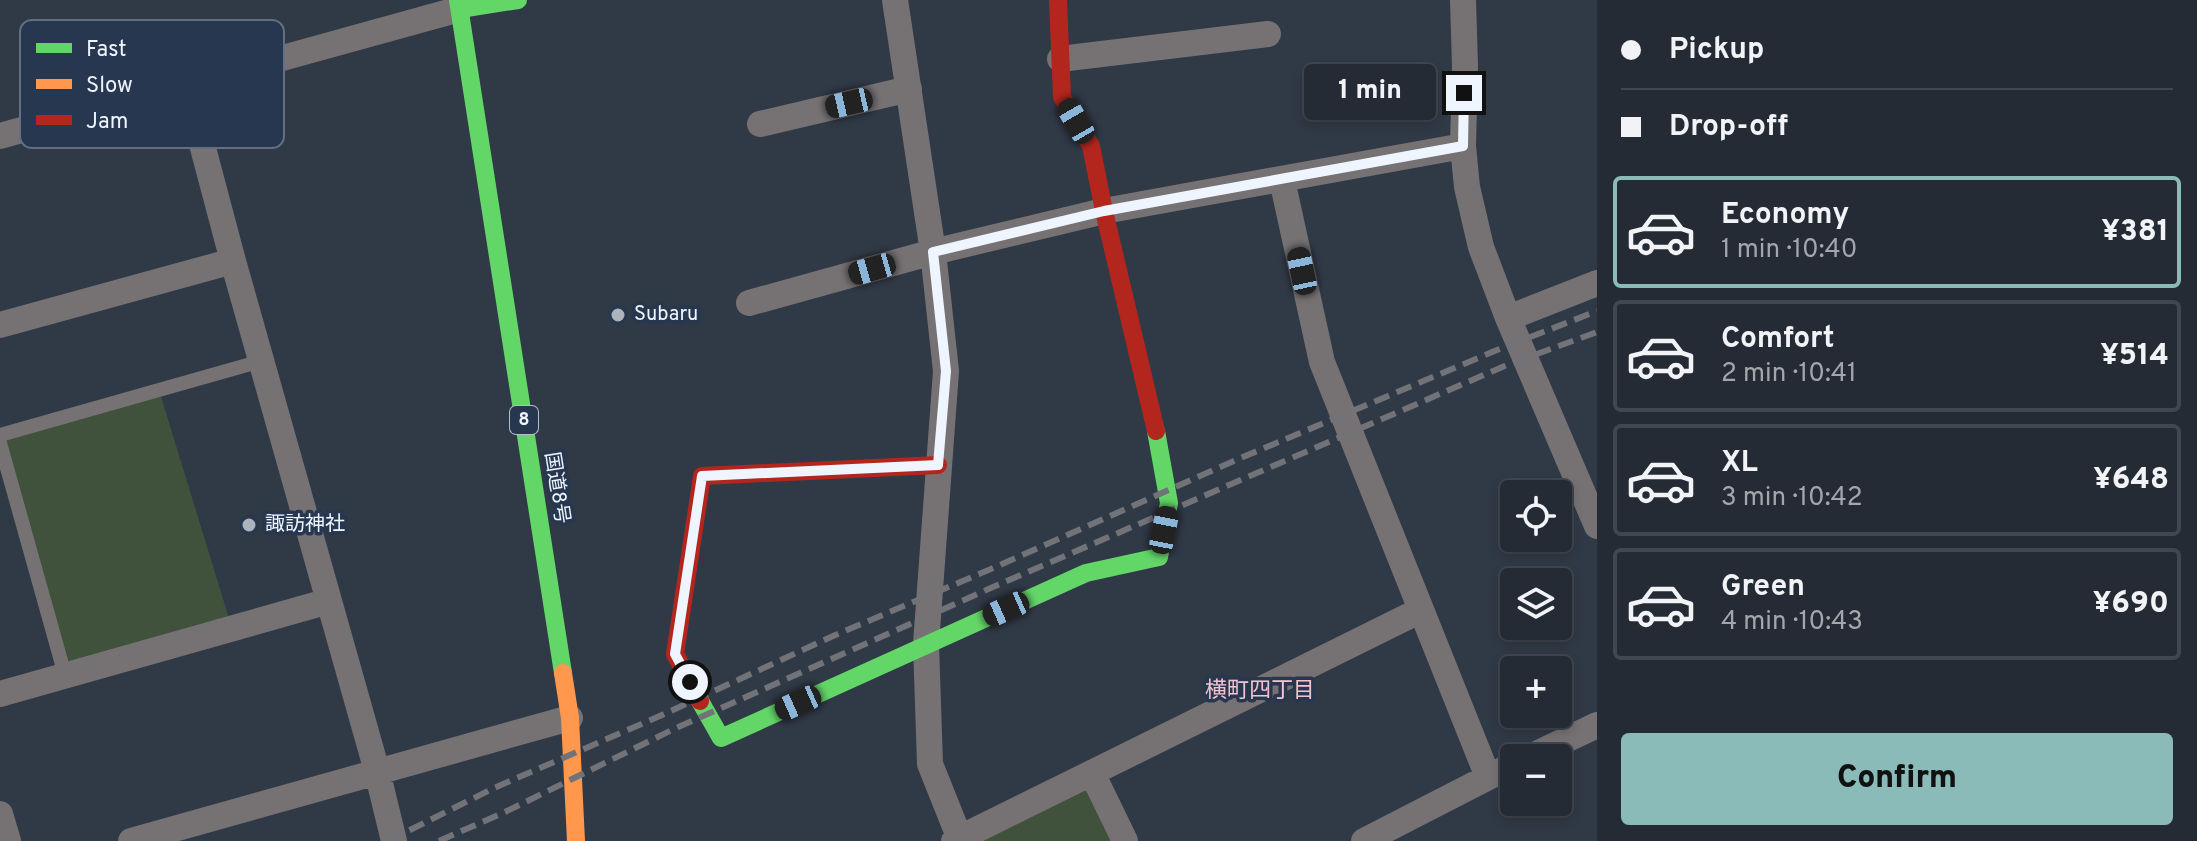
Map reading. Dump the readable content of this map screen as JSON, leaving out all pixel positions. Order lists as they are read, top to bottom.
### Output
{
  "streets": {
    "main road": ["8", "国道8号"]
  },
  "districts": ["横町四丁目"],
  "places": ["Subaru", "諏訪神社"],
  "legend": ["Fast", "Slow", "Jam"],
  "page": {
    "banner": ["Pickup", "Drop-off"],
    "bubble": "1 min",
    "list": [
      {
        "name": "Economy",
        "note": "1 min · 10:40",
        "value": "¥381"
      },
      {
        "name": "Comfort",
        "note": "2 min · 10:41",
        "value": "¥514"
      },
      {
        "name": "XL",
        "note": "3 min · 10:42",
        "value": "¥648"
      },
      {
        "name": "Green",
        "note": "4 min · 10:43",
        "value": "¥690"
      }
    ],
    "map_buttons": ["+", "−"],
    "buttons": "Confirm"
  }
}
